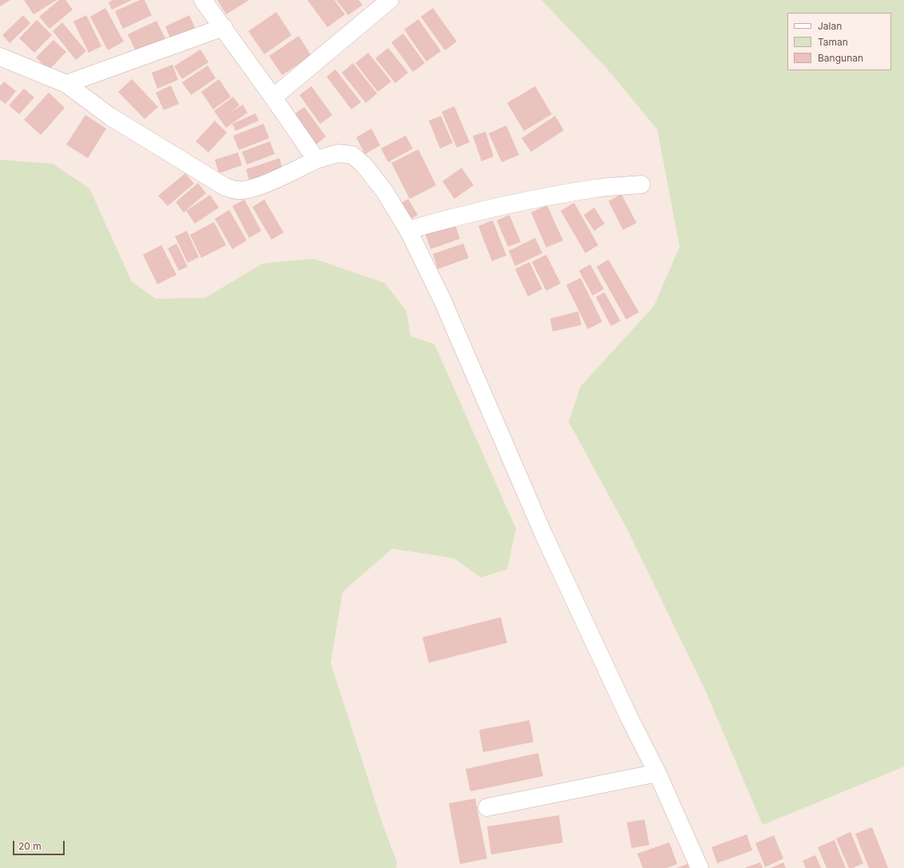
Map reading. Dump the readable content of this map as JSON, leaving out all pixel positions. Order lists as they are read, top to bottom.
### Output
{
  "legend": ["Jalan", "Taman", "Bangunan"],
  "scale_bar": "20 m"
}
